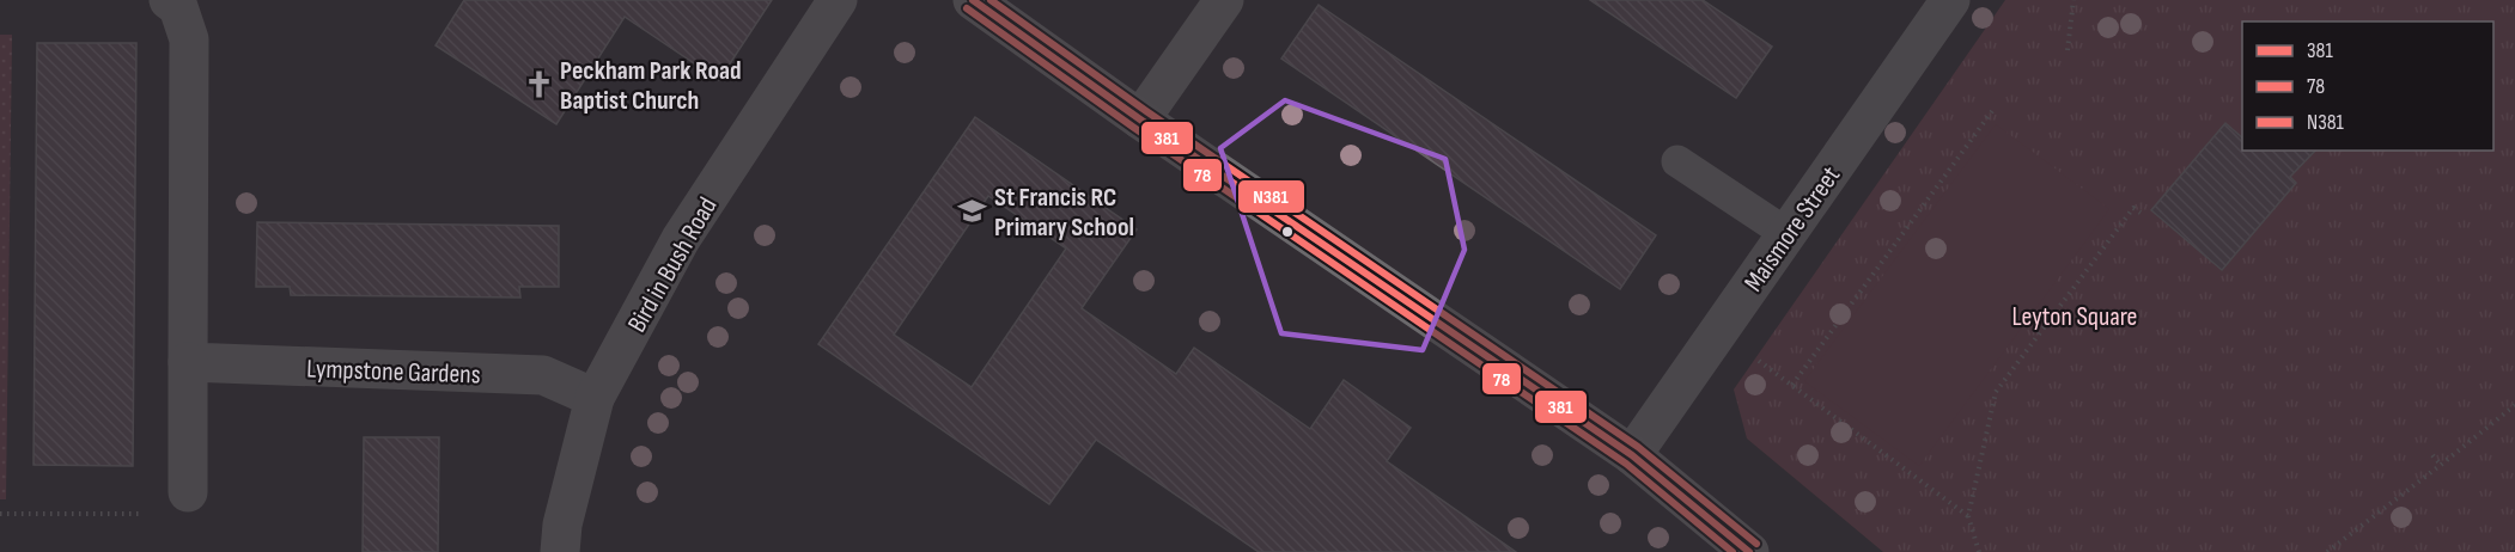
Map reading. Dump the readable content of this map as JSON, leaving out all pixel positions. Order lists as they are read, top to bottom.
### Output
{
  "streets": {
    "street": ["Maismore Street", "Bird in Bush Road", "Lympstone Gardens"]
  },
  "crossings": [
    ["Bird in Bush Road", "Lympstone Gardens"]
  ],
  "parks": ["Leyton Square"],
  "places": {
    "church": ["Peckham Park Road Baptist Church"],
    "school or university": ["St Francis RC Primary School"]
  },
  "lines": ["transit line 381", "transit line N381", "transit line 78"],
  "legend": ["381", "78", "N381"]
}
